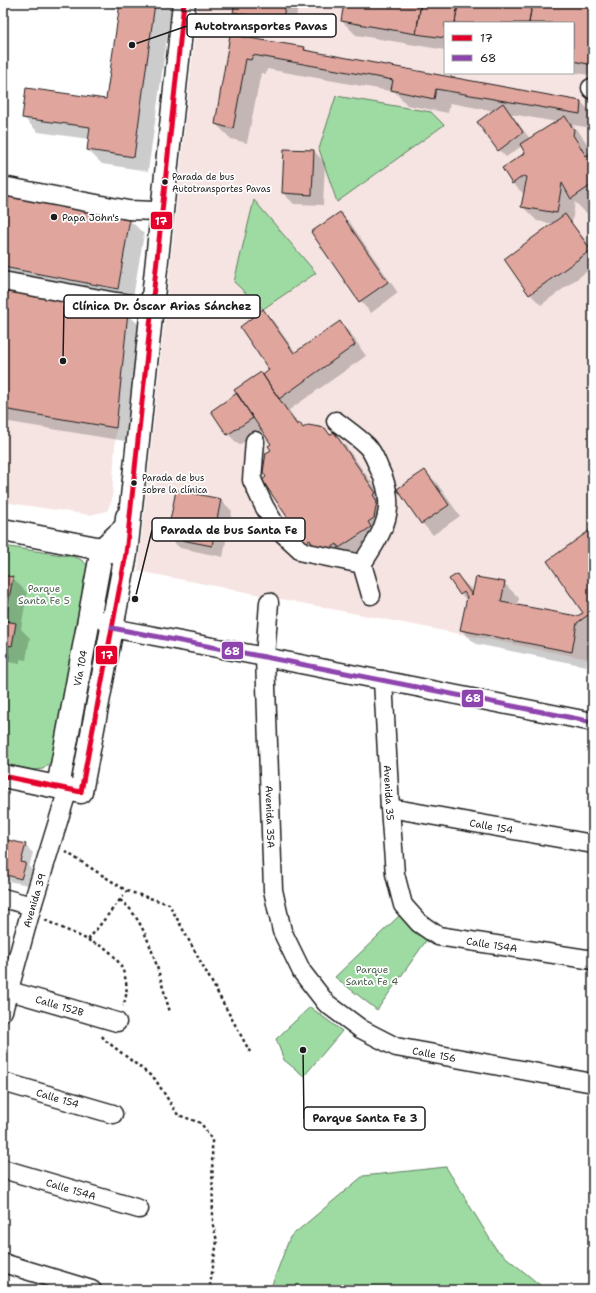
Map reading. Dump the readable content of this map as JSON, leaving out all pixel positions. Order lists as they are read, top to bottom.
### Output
{
  "streets": {
    "main road": ["Vía 104"],
    "street": [
      "Avenida 35",
      "Avenida 35A",
      "Calle 154",
      "Avenida 39",
      "Calle 154A",
      "Calle 152B",
      "Calle 156"
    ]
  },
  "crossings": [
    ["Vía 104", "Avenida 39"],
    ["Avenida 35", "Calle 154"],
    ["Avenida 35", "Calle 154A"],
    ["Avenida 35A", "Calle 156"],
    ["Avenida 39", "Calle 152B"]
  ],
  "parks": ["Parque Santa Fe 5", "Parque Santa Fe 4"],
  "places": [
    "Autotransportes Pavas",
    "Parada de bus Autotransportes Pavas",
    "Papa John's",
    "Clínica Dr. Óscar Arias Sánchez",
    "Parada de bus sobre la clínica",
    "Parada de bus Santa Fe",
    "Parque Santa Fe 3"
  ],
  "lines": ["transit line 17", "transit line 68"],
  "legend": ["17", "68"]
}
